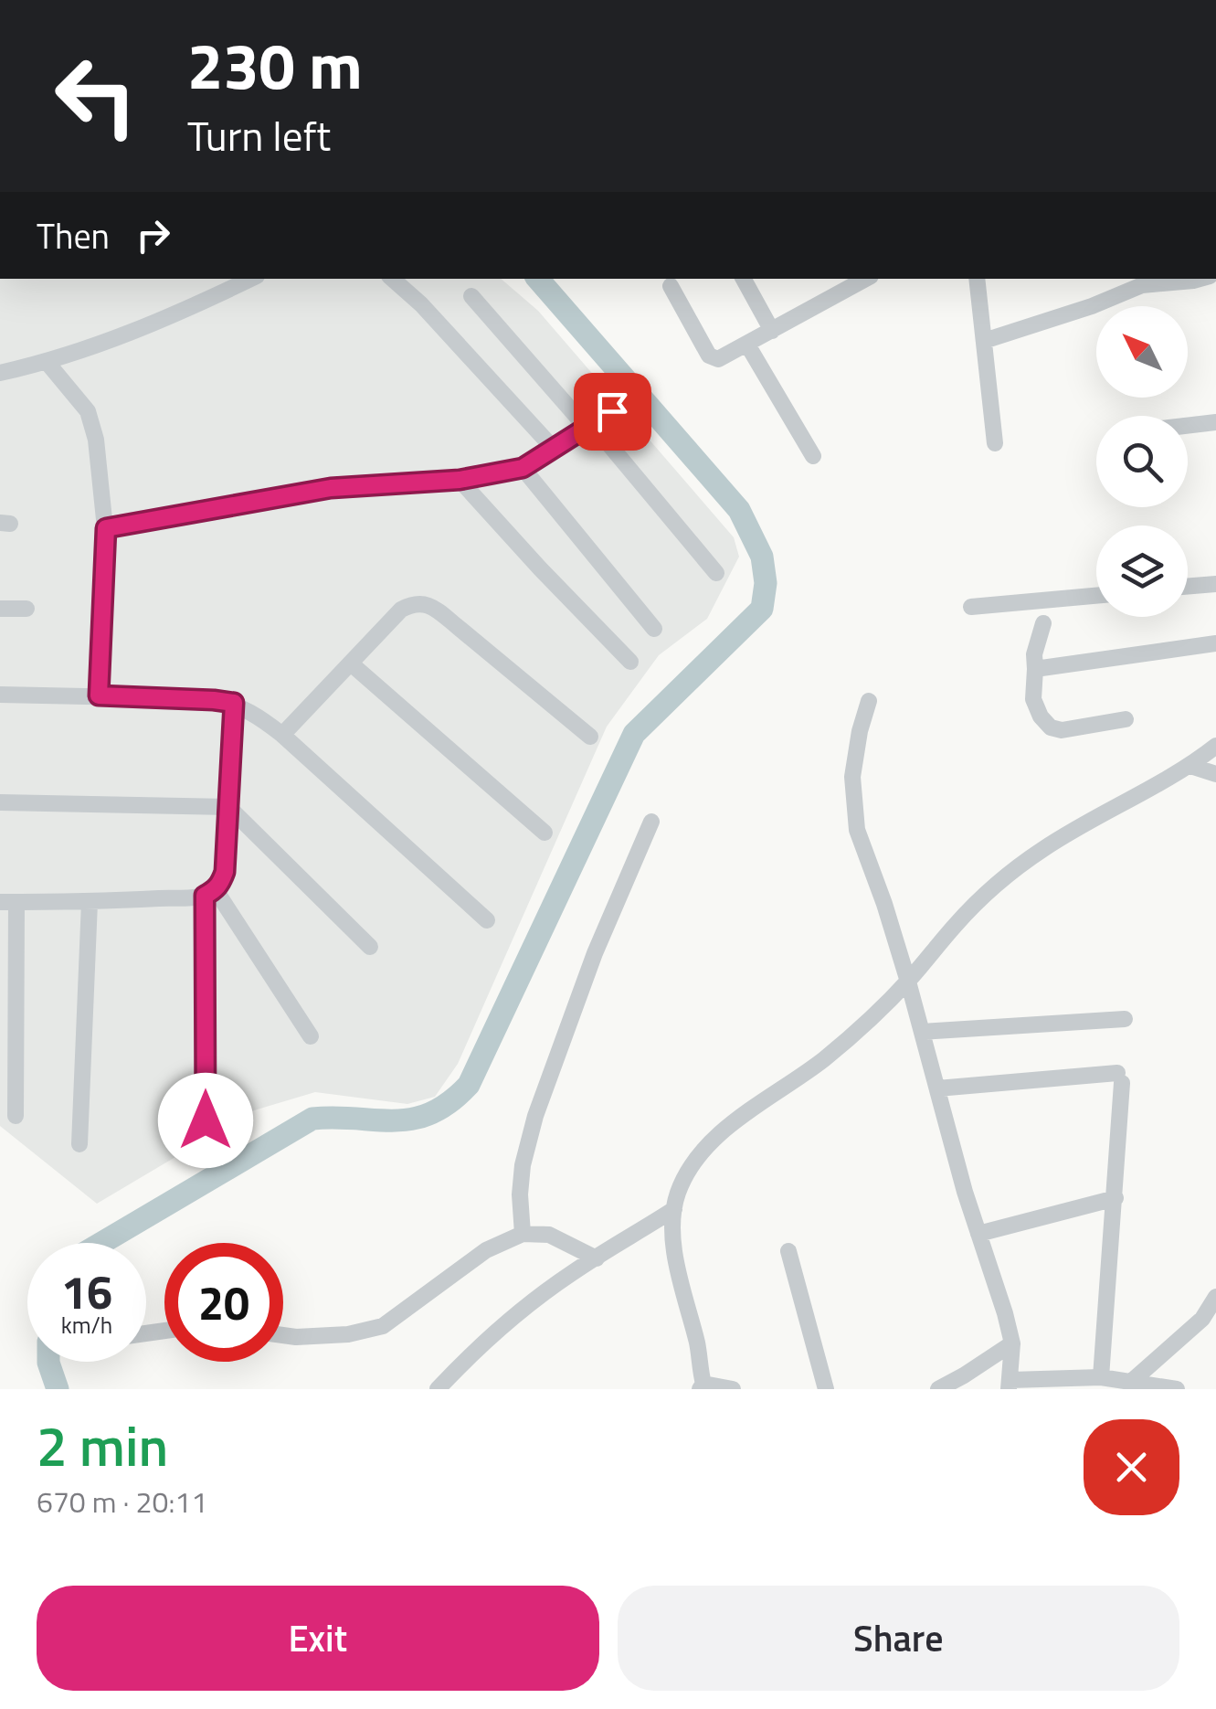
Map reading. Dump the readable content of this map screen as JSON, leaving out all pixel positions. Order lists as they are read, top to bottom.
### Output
{
  "north": "top left",
  "page": {
    "turn": ["230 m", "Turn left"],
    "then": "Then",
    "speed": "16 km/h",
    "limit": "20",
    "heading": ["2 min", "670 m · 20:11"],
    "buttons": ["Exit", "Share"]
  }
}
